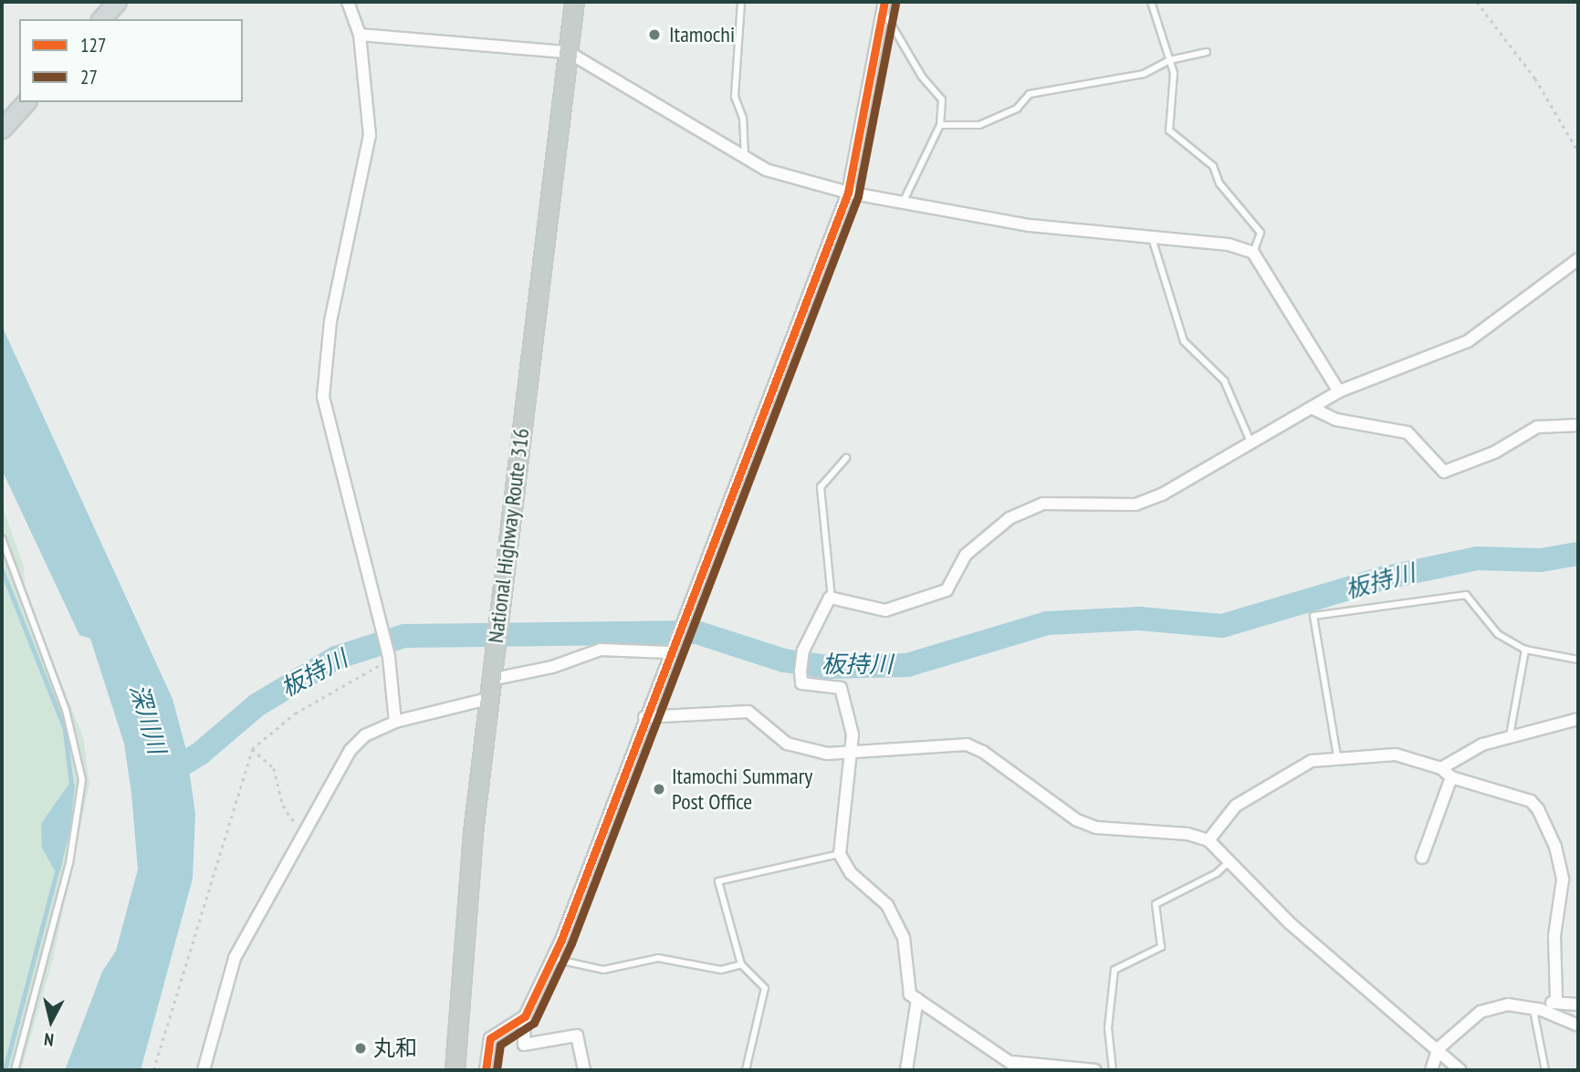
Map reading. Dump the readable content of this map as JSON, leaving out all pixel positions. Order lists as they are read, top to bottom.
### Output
{
  "streets": {
    "highway": ["National Highway Route 316"]
  },
  "water": ["板持川", "深川川"],
  "places": ["Itamochi", "Itamochi Summary Post Office", "丸和"],
  "lines": ["transit line 127", "transit line 27"],
  "legend": ["127", "27"],
  "north": "bottom"
}
